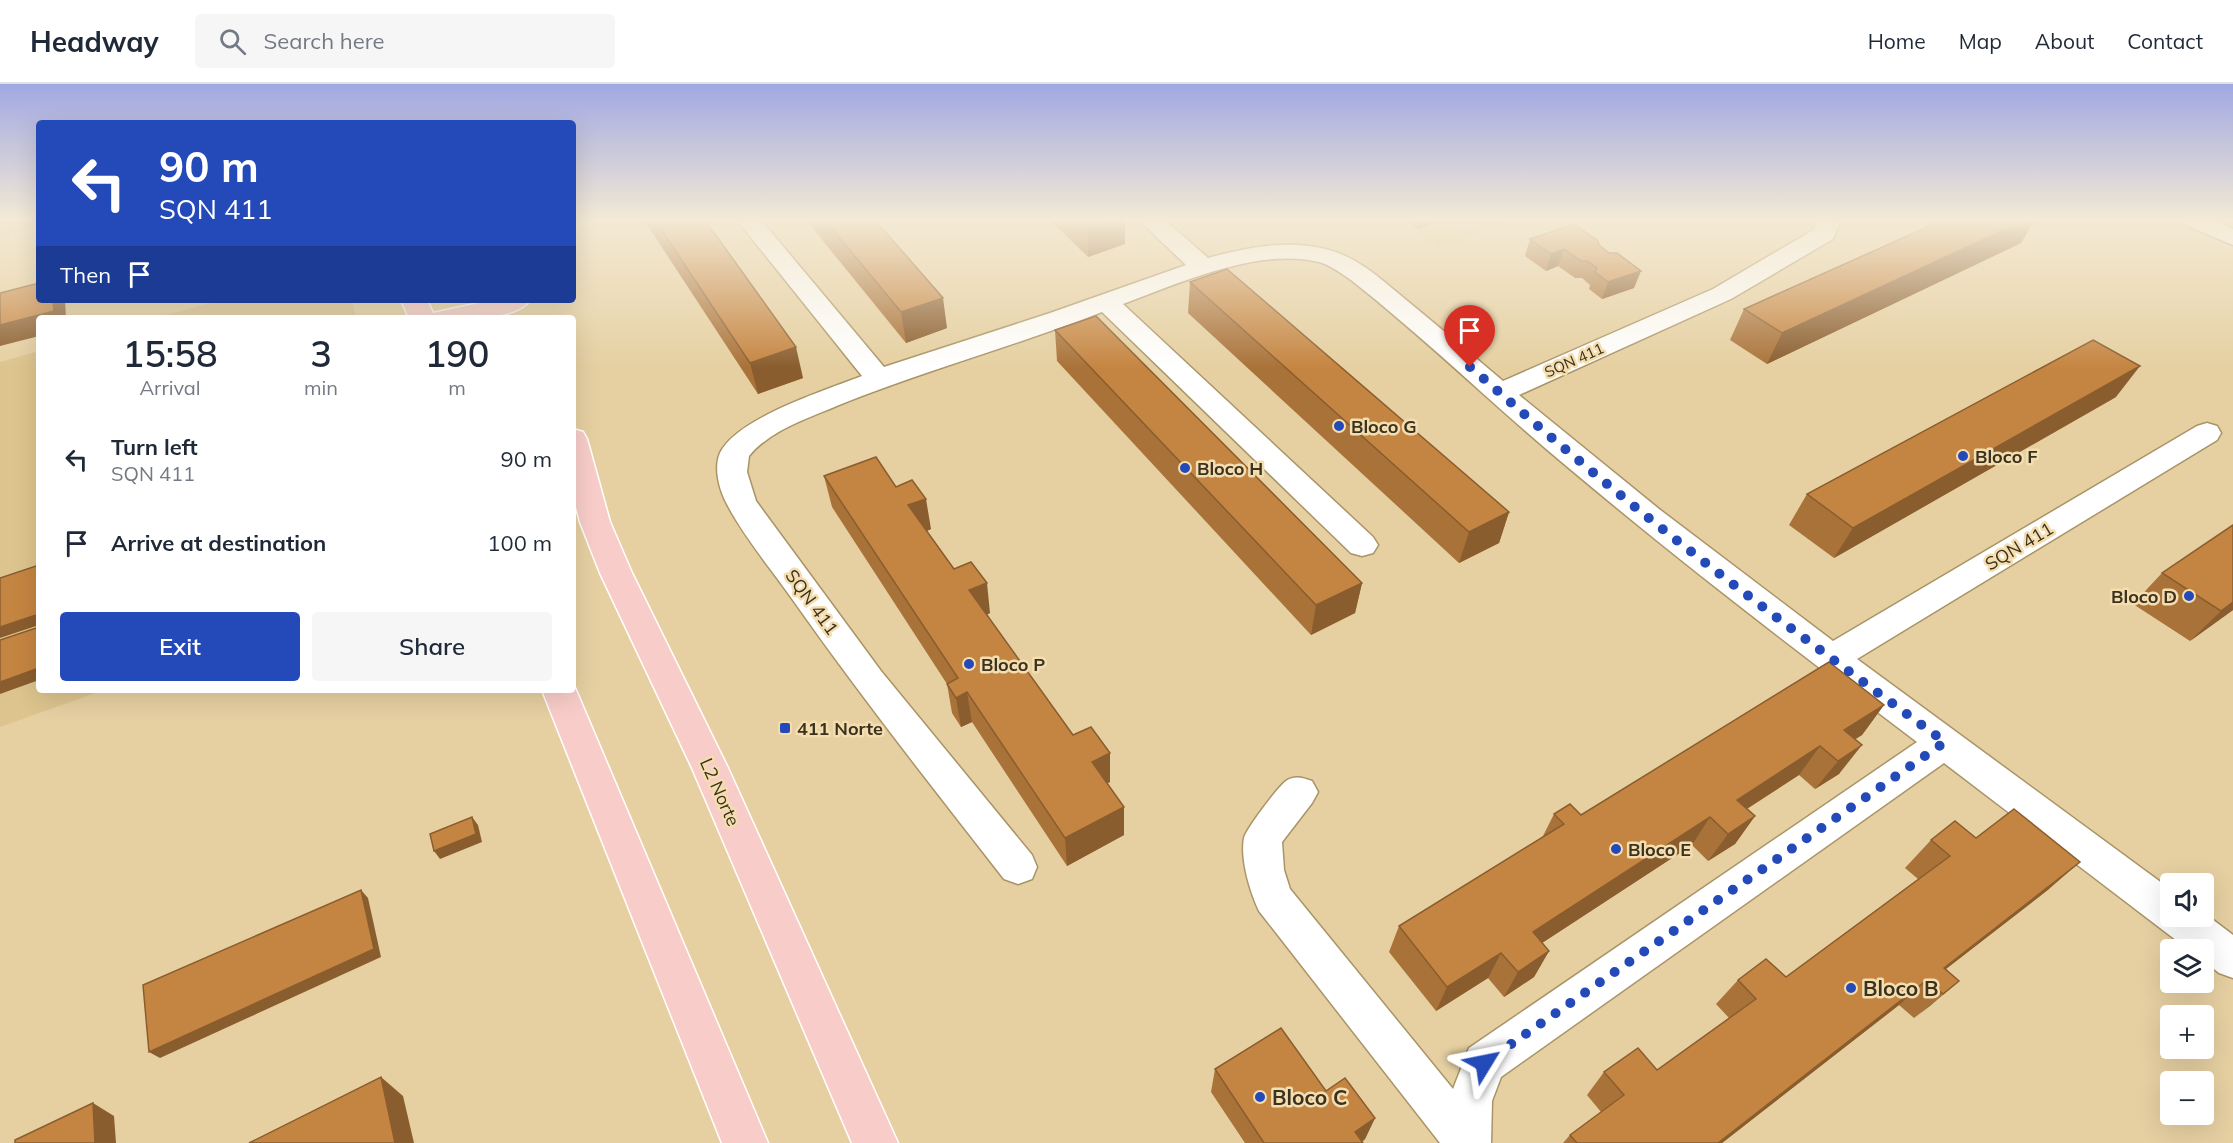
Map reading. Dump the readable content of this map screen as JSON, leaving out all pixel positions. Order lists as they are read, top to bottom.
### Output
{
  "streets": {
    "main road": ["L2 Norte"],
    "street": ["SQN 411"]
  },
  "places": {
    "other": [
      "Bloco G",
      "Bloco F",
      "Bloco H",
      "Bloco D",
      "Bloco P",
      "Bloco E",
      "Bloco B",
      "Bloco C"
    ],
    "transit": ["411 Norte"]
  },
  "page": {
    "header": "Headway",
    "search": "Search here",
    "nav": [
      "Home",
      "Map",
      "About",
      "Contact"
    ],
    "turn": ["90 m", "SQN 411"],
    "then": "Then",
    "eta": [
      "15:58",
      "Arrival",
      "3",
      "min",
      "190",
      "m"
    ],
    "list": [
      {
        "name": "Turn left",
        "note": "SQN 411",
        "value": "90 m"
      },
      {
        "name": "Arrive at destination",
        "value": "100 m"
      }
    ],
    "buttons": ["Exit", "Share"],
    "map_buttons": ["+", "−"]
  }
}
